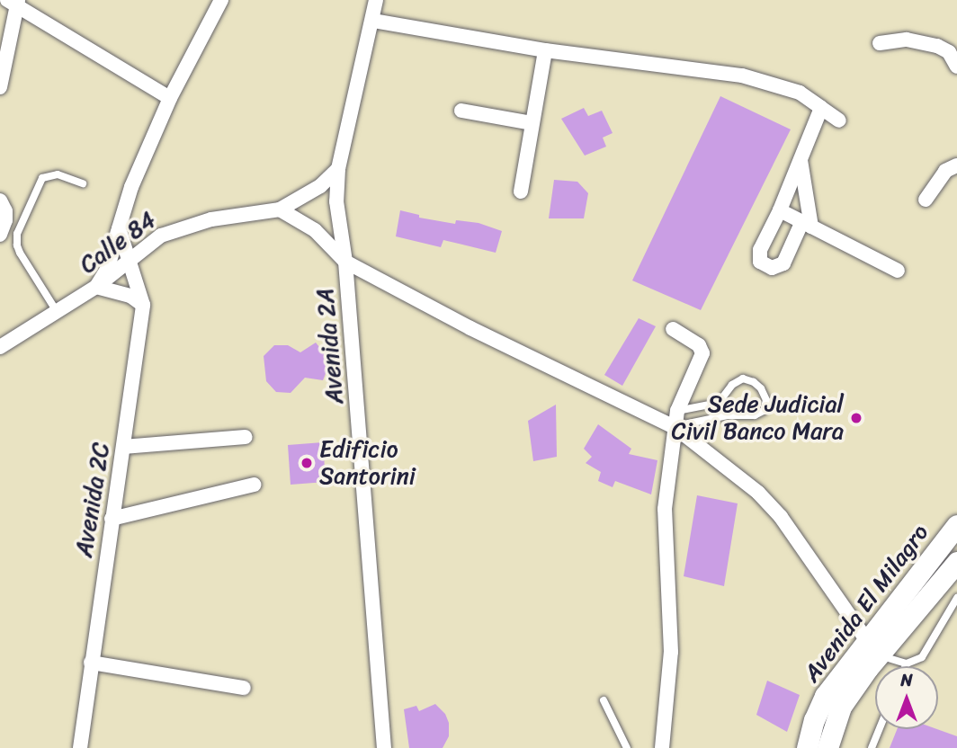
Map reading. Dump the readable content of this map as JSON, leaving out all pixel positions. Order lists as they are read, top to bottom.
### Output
{
  "streets": {
    "main road": ["Avenida El Milagro"],
    "street": ["Calle 84", "Avenida 2A", "Avenida 2C"]
  },
  "crossings": [
    ["Calle 84", "Avenida 2A"],
    ["Calle 84", "Avenida 2C"]
  ],
  "places": ["Sede Judicial Civil Banco Mara", "Edificio Santorini"],
  "north": "top"
}
